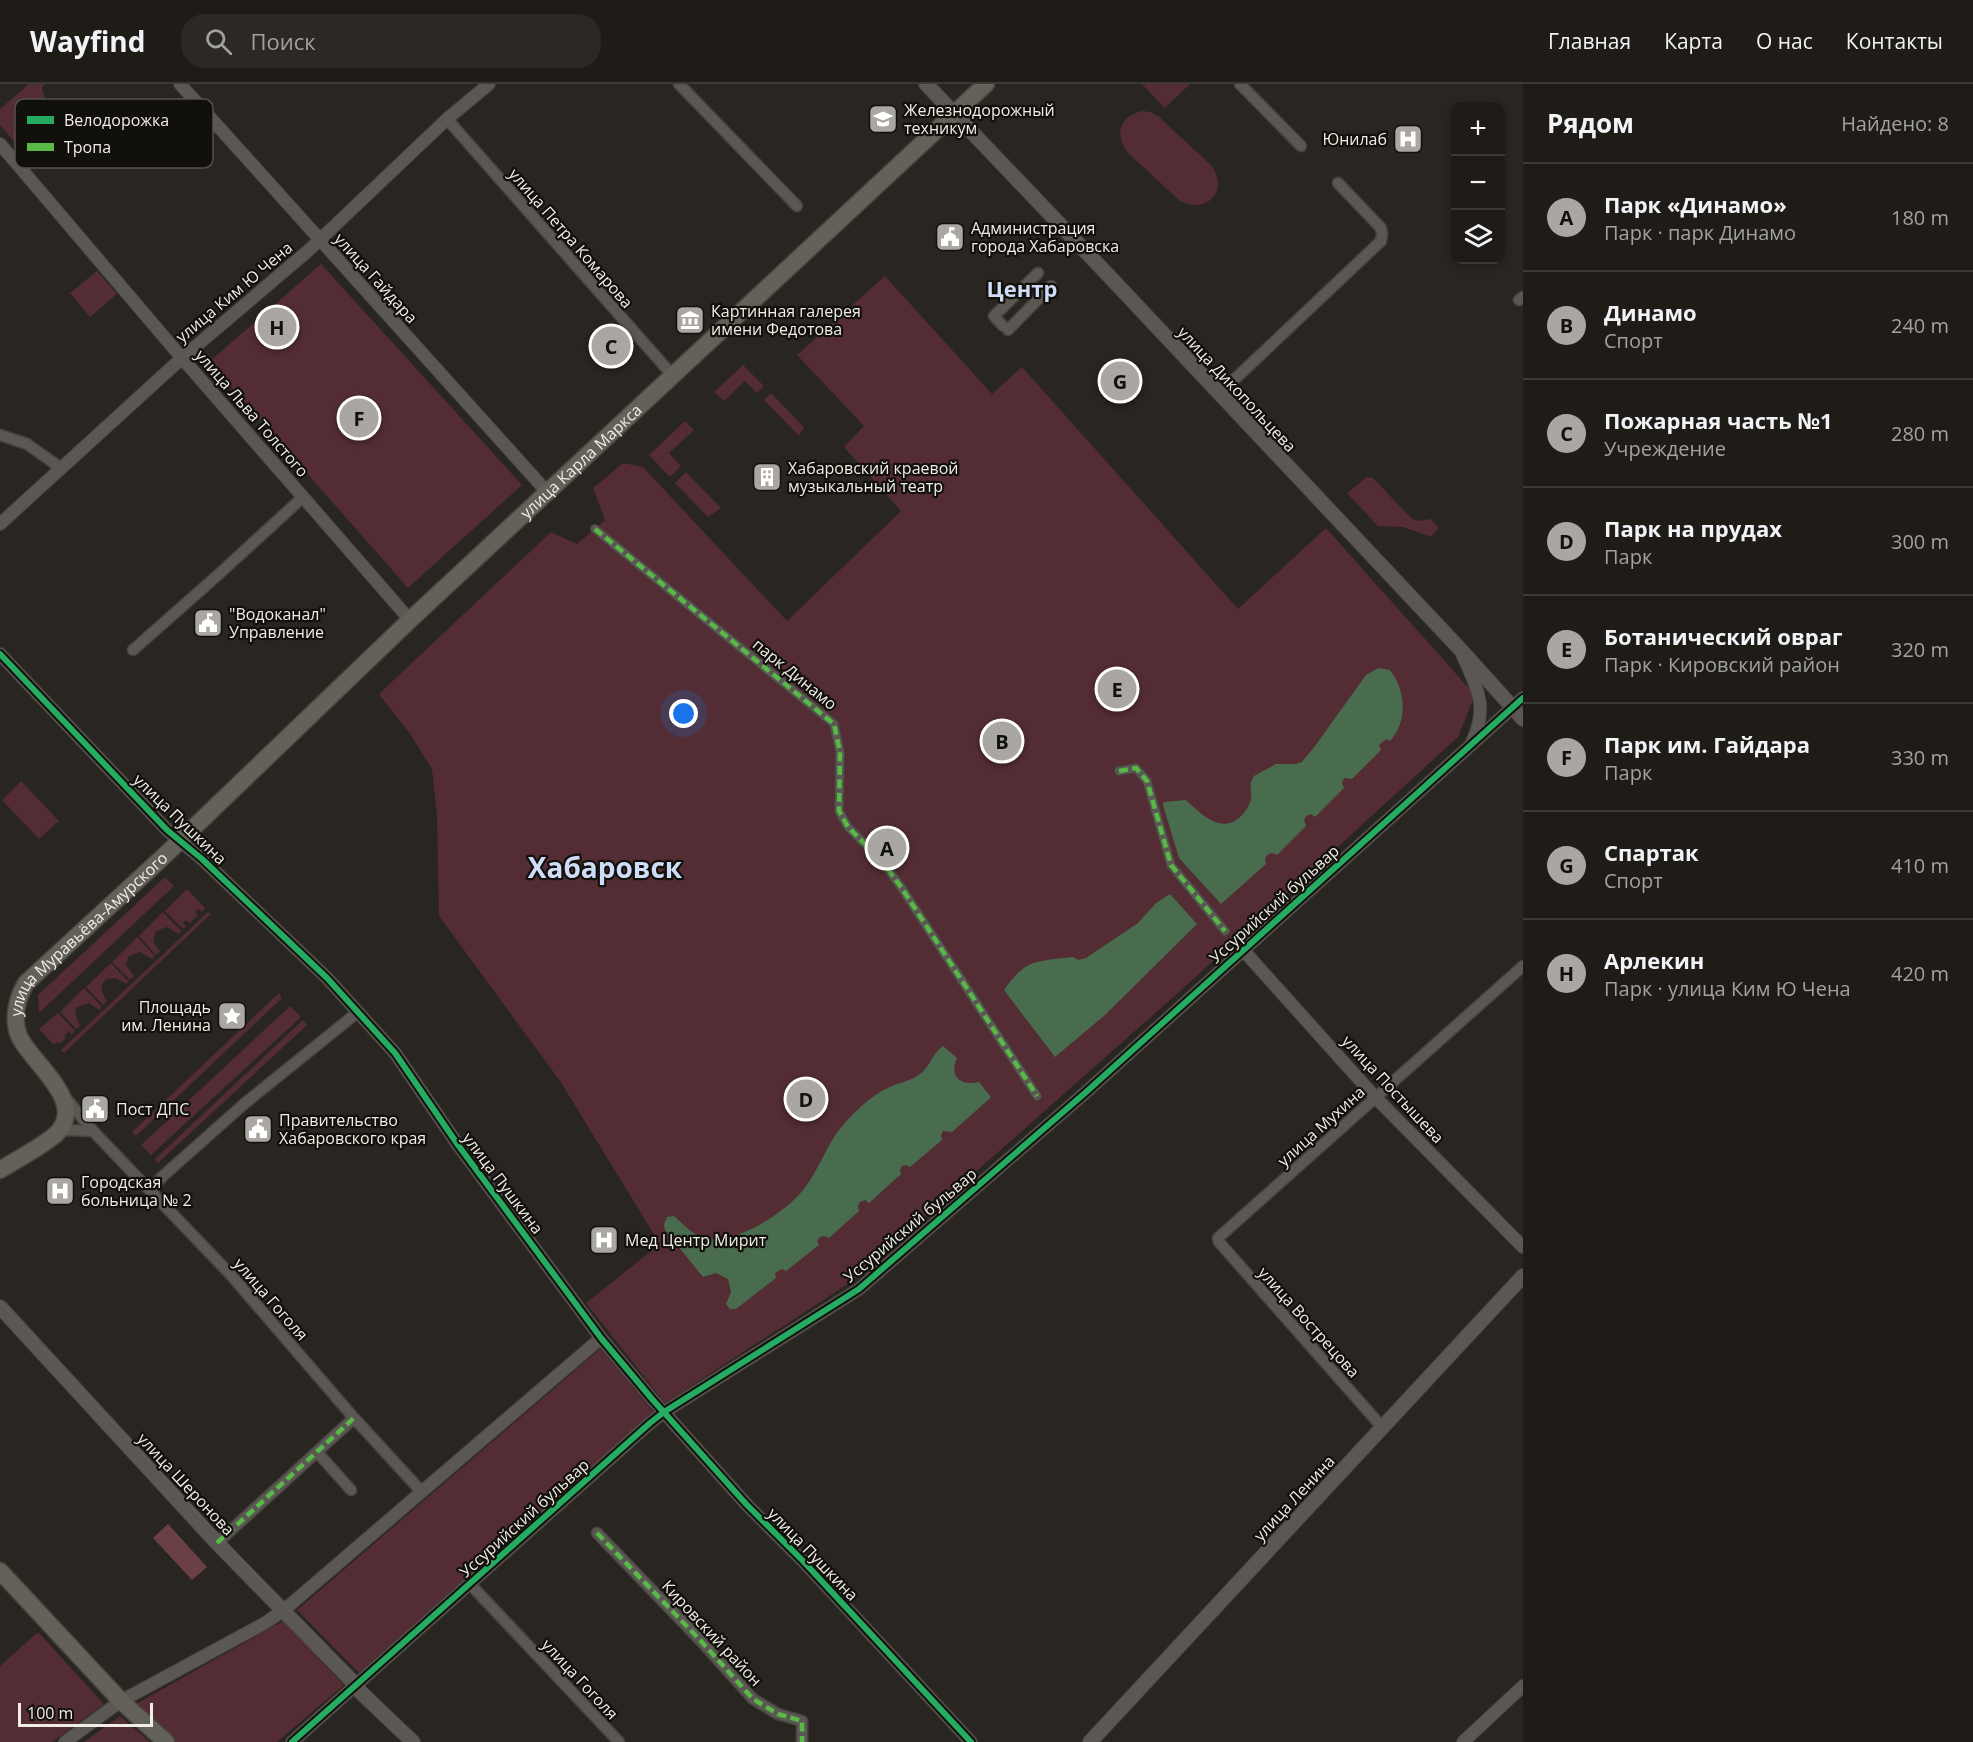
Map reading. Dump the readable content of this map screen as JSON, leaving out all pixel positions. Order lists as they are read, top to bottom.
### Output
{
  "streets": {
    "main road": [
      "улица Дикопольцева",
      "улица Карла Маркса",
      "улица Муравьёва-Амурского",
      "улица Шеронова",
      "улица Ленина"
    ],
    "street": [
      "улица Петра Комарова",
      "улица Гайдара",
      "улица Ким Ю Чена",
      "улица Льва Толстого",
      "парк Динамо",
      "улица Пушкина",
      "Уссурийский бульвар",
      "улица Постышева",
      "улица Мухина",
      "улица Гоголя",
      "улица Вострецова",
      "Кировский район"
    ]
  },
  "crossings": [
    ["улица Петра Комарова", "улица Ким Ю Чена"],
    ["улица Петра Комарова", "улица Карла Маркса"],
    ["улица Гайдара", "улица Ким Ю Чена"],
    ["улица Гайдара", "улица Карла Маркса"],
    ["улица Ким Ю Чена", "улица Льва Толстого"],
    ["улица Дикопольцева", "улица Карла Маркса"],
    ["улица Дикопольцева", "Уссурийский бульвар"],
    ["улица Льва Толстого", "улица Карла Маркса"],
    ["улица Карла Маркса", "улица Пушкина"],
    ["улица Карла Маркса", "улица Муравьёва-Амурского"],
    ["улица Пушкина", "Уссурийский бульвар"],
    ["улица Пушкина", "улица Муравьёва-Амурского"],
    ["Уссурийский бульвар", "улица Постышева"],
    ["Уссурийский бульвар", "улица Гоголя"],
    ["Уссурийский бульвар", "улица Шеронова"],
    ["улица Муравьёва-Амурского", "улица Гоголя"],
    ["улица Постышева", "улица Мухина"],
    ["улица Мухина", "улица Вострецова"],
    ["улица Вострецова", "улица Ленина"]
  ],
  "districts": ["Центр", "Хабаровск"],
  "places": {
    "school or university": ["Железнодорожный техникум"],
    "hospital": ["Юнилаб", "Городская больница № 2", "Мед Центр Мирит"],
    "public building": [
      "Администрация города Хабаровска",
      "\"Водоканал\" Управление",
      "Пост ДПС",
      "Правительство Хабаровского края"
    ],
    "museum": ["Картинная галерея имени Федотова"],
    "building": ["Хабаровский краевой музыкальный театр"],
    "place": ["Площадь им. Ленина"]
  },
  "legend": ["Велодорожка", "Тропа"],
  "scale_bar": "100 m",
  "page": {
    "header": "Wayfind",
    "search": "Поиск",
    "nav": [
      "Главная",
      "Карта",
      "О нас",
      "Контакты"
    ],
    "heading": ["Рядом", "Найдено: 8"],
    "map_buttons": ["+", "−"],
    "list": [
      {
        "mark": "A",
        "name": "Парк «Динамо»",
        "note": "Парк · парк Динамо",
        "value": "180 m"
      },
      {
        "mark": "B",
        "name": "Динамо",
        "note": "Спорт",
        "value": "240 m"
      },
      {
        "mark": "C",
        "name": "Пожарная часть №1",
        "note": "Учреждение",
        "value": "280 m"
      },
      {
        "mark": "D",
        "name": "Парк на прудах",
        "note": "Парк",
        "value": "300 m"
      },
      {
        "mark": "E",
        "name": "Ботанический овраг",
        "note": "Парк · Кировский район",
        "value": "320 m"
      },
      {
        "mark": "F",
        "name": "Парк им. Гайдара",
        "note": "Парк",
        "value": "330 m"
      },
      {
        "mark": "G",
        "name": "Спартак",
        "note": "Спорт",
        "value": "410 m"
      },
      {
        "mark": "H",
        "name": "Арлекин",
        "note": "Парк · улица Ким Ю Чена",
        "value": "420 m"
      }
    ],
    "pins": [
      "H",
      "C",
      "G",
      "F",
      "E",
      "B",
      "A",
      "D"
    ],
    "scale": "100 m"
  }
}
